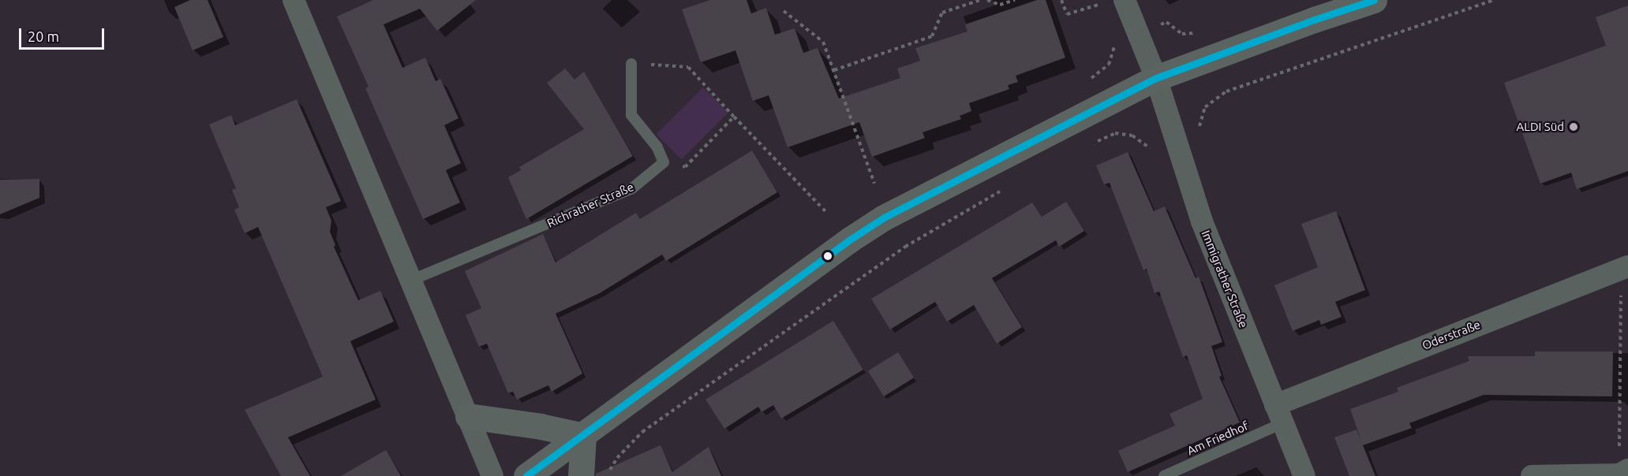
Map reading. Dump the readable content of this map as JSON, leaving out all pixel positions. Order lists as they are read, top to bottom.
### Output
{
  "streets": {
    "street": ["Immigrather Straße", "Oderstraße"],
    "lane": ["Richrather Straße", "Am Friedhof"]
  },
  "crossings": [
    ["Immigrather Straße", "Oderstraße"],
    ["Immigrather Straße", "Am Friedhof"],
    ["Oderstraße", "Am Friedhof"]
  ],
  "places": ["ALDI Süd"],
  "scale_bar": "20 m"
}
